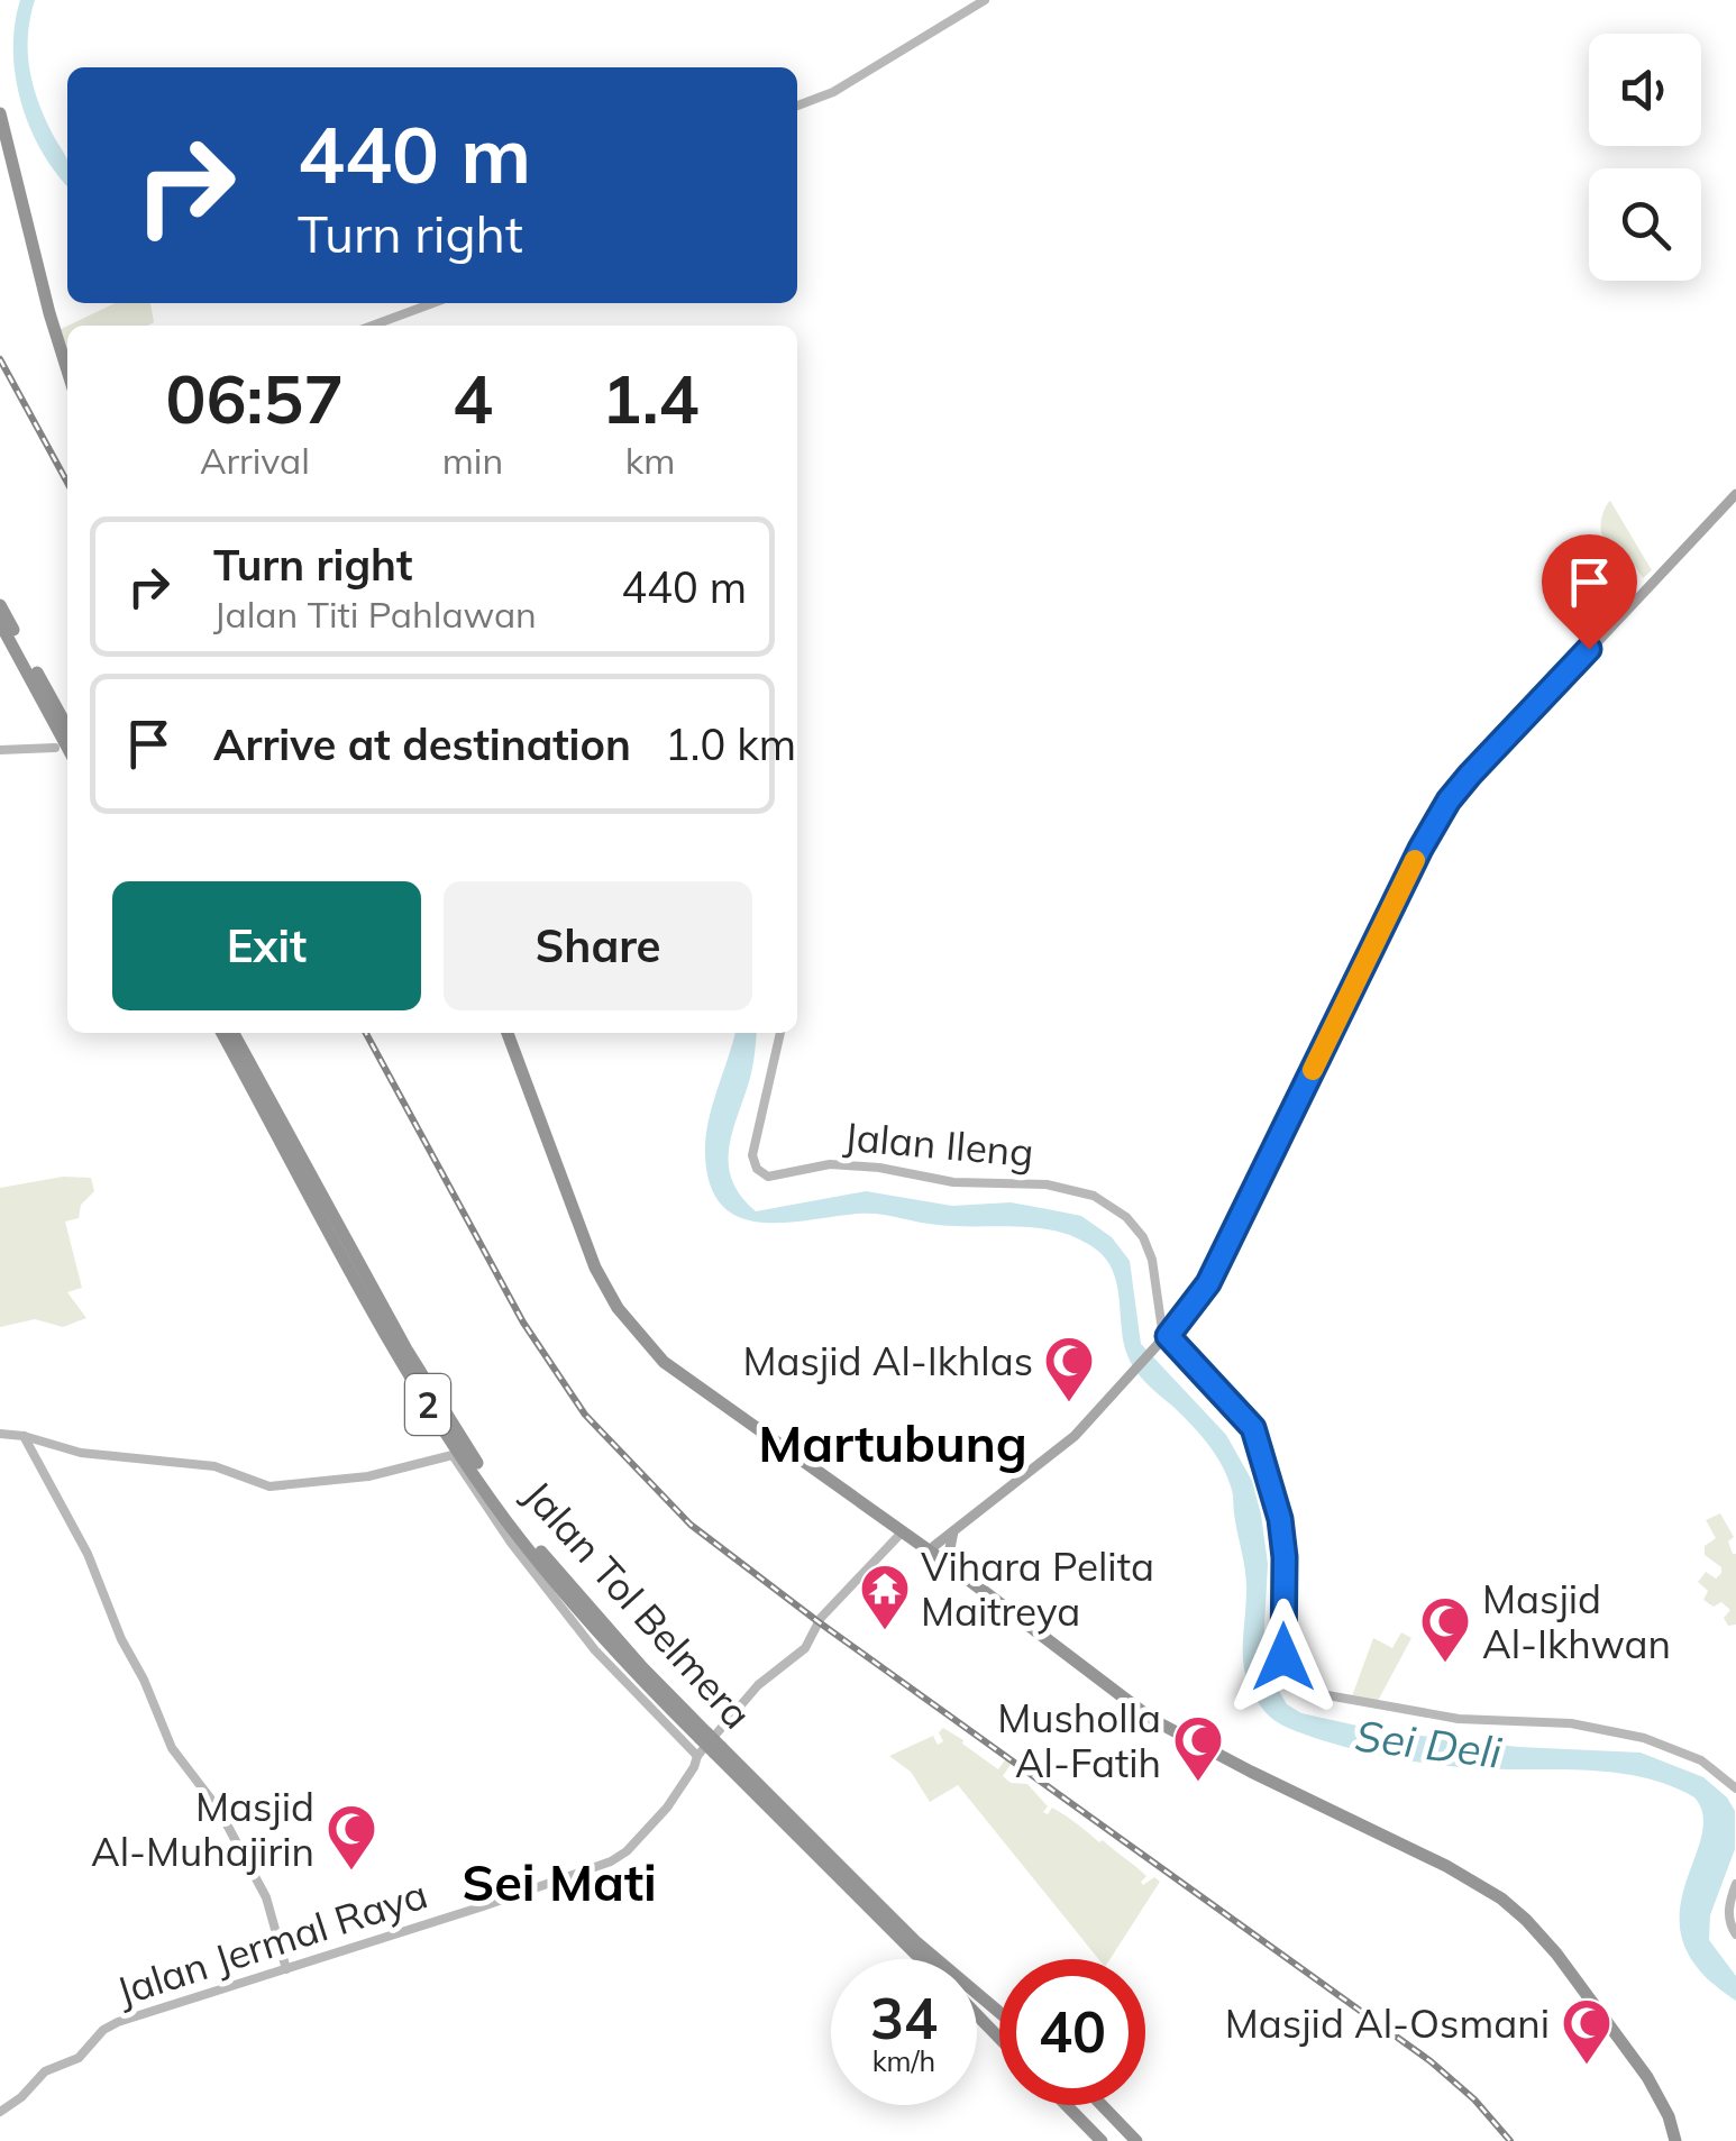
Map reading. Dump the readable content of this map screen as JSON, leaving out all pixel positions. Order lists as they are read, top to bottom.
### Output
{
  "streets": {
    "highway": ["2", "Jalan Tol Belmera"],
    "street": ["Jalan Ileng", "Jalan Jermal Raya"]
  },
  "crossings": [
    ["Jalan Tol Belmera", "Jalan Jermal Raya"]
  ],
  "districts": ["Martubung", "Sei Mati"],
  "water": ["Sei Deli"],
  "places": {
    "mosque": [
      "Masjid Al-Ikhlas",
      "Masjid Al-Ikhwan",
      "Musholla Al-Fatih",
      "Masjid Al-Muhajirin",
      "Masjid Al-Osmani"
    ],
    "temple": ["Vihara Pelita Maitreya"]
  },
  "page": {
    "turn": ["440 m", "Turn right"],
    "eta": [
      "06:57",
      "Arrival",
      "4",
      "min",
      "1.4",
      "km"
    ],
    "list": [
      {
        "name": "Turn right",
        "note": "Jalan Titi Pahlawan",
        "value": "440 m"
      },
      {
        "name": "Arrive at destination",
        "value": "1.0 km"
      }
    ],
    "buttons": ["Exit", "Share"],
    "speed": "34 km/h",
    "limit": "40"
  }
}
